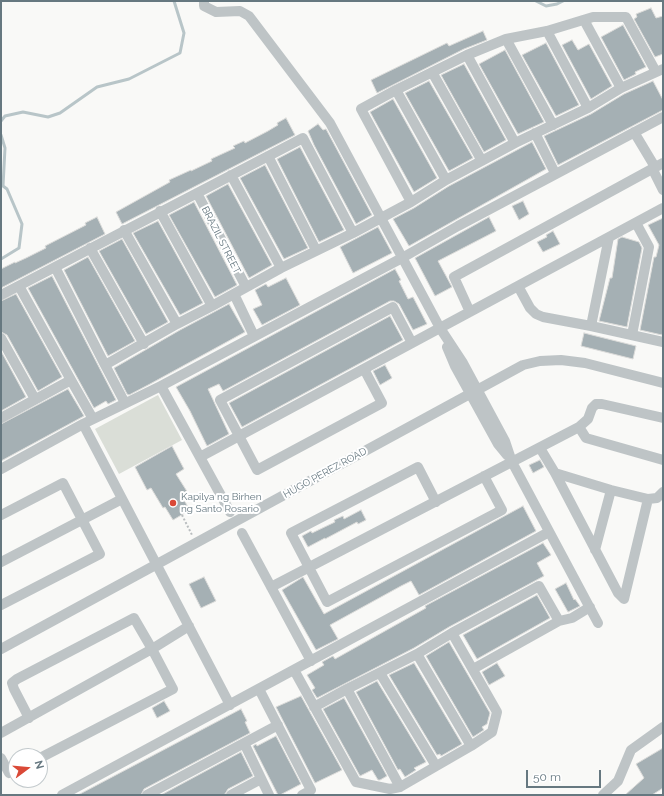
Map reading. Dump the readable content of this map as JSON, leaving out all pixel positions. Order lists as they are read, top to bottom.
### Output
{
  "streets": {
    "street": ["BRAZIL STREET", "HUGO PEREZ ROAD"]
  },
  "places": ["Kapilya ng Birhen ng Santo Rosario"],
  "scale_bar": "50 m",
  "north": "right"
}
